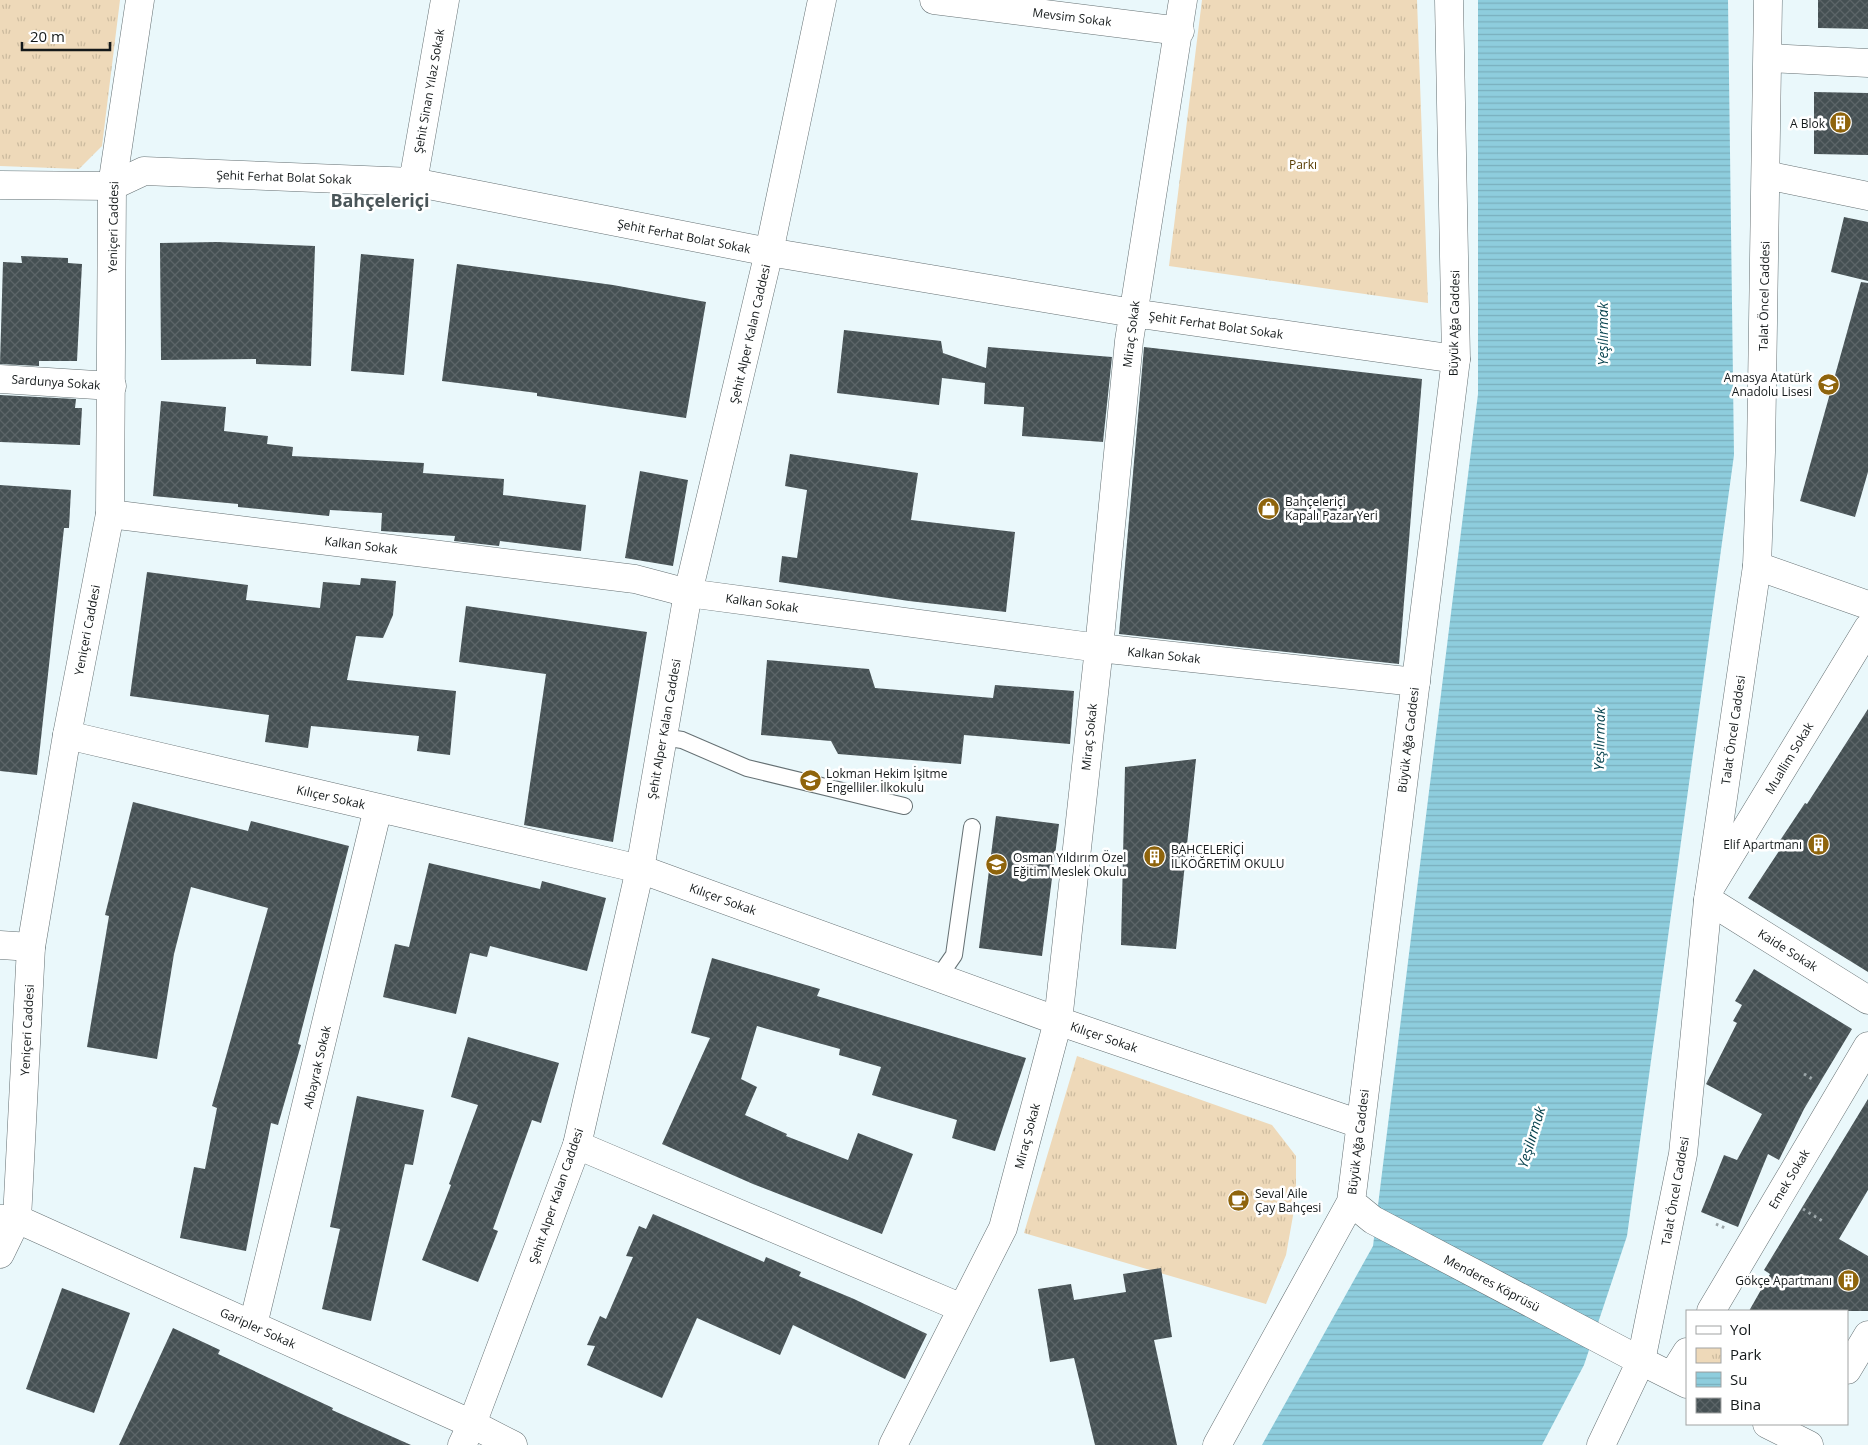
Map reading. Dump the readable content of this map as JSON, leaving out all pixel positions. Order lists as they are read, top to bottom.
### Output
{
  "streets": {
    "street": [
      "Mevsim Sokak",
      "Şehit Sinan Yılaz Sokak",
      "Şehit Ferhat Bolat Sokak",
      "Yeniçeri Caddesi",
      "Talat Öncel Caddesi",
      "Büyük Ağa Caddesi",
      "Şehit Alper Kalan Caddesi",
      "Miraç Sokak",
      "Sardunya Sokak",
      "Kalkan Sokak",
      "Muallim Sokak",
      "Kılıçer Sokak",
      "Kaide Sokak",
      "Albayrak Sokak",
      "Emek Sokak",
      "Menderes Köprüsü",
      "Garipler Sokak"
    ]
  },
  "crossings": [
    ["Mevsim Sokak", "Miraç Sokak"],
    ["Şehit Sinan Yılaz Sokak", "Şehit Ferhat Bolat Sokak"],
    ["Şehit Ferhat Bolat Sokak", "Yeniçeri Caddesi"],
    ["Şehit Ferhat Bolat Sokak", "Büyük Ağa Caddesi"],
    ["Şehit Ferhat Bolat Sokak", "Şehit Alper Kalan Caddesi"],
    ["Şehit Ferhat Bolat Sokak", "Miraç Sokak"],
    ["Yeniçeri Caddesi", "Sardunya Sokak"],
    ["Yeniçeri Caddesi", "Kalkan Sokak"],
    ["Yeniçeri Caddesi", "Kılıçer Sokak"],
    ["Yeniçeri Caddesi", "Garipler Sokak"],
    ["Talat Öncel Caddesi", "Muallim Sokak"],
    ["Talat Öncel Caddesi", "Kaide Sokak"],
    ["Talat Öncel Caddesi", "Menderes Köprüsü"],
    ["Büyük Ağa Caddesi", "Kalkan Sokak"],
    ["Büyük Ağa Caddesi", "Kılıçer Sokak"],
    ["Büyük Ağa Caddesi", "Menderes Köprüsü"],
    ["Şehit Alper Kalan Caddesi", "Kalkan Sokak"],
    ["Şehit Alper Kalan Caddesi", "Kılıçer Sokak"],
    ["Şehit Alper Kalan Caddesi", "Garipler Sokak"],
    ["Miraç Sokak", "Kalkan Sokak"],
    ["Miraç Sokak", "Kılıçer Sokak"],
    ["Muallim Sokak", "Kaide Sokak"],
    ["Kılıçer Sokak", "Albayrak Sokak"],
    ["Albayrak Sokak", "Garipler Sokak"]
  ],
  "districts": ["Bahçeleriçi"],
  "water": ["Yeşilırmak"],
  "parks": ["Parkı"],
  "places": {
    "building": [
      "A Blok",
      "Elif Apartmanı",
      "BAHÇELERİÇİ İLKÖĞRETİM OKULU",
      "Gökçe Apartmanı"
    ],
    "school or university": ["Amasya Atatürk Anadolu Lisesi", "Lokman Hekim İşitme Engelliler İlkokulu", "Osman Yıldırım Özel Eğitim Meslek Okulu"],
    "shop": ["Bahçeleriçi Kapalı Pazar Yeri"],
    "cafe": ["Seval Aile Çay Bahçesi"]
  },
  "legend": [
    "Yol",
    "Park",
    "Su",
    "Bina"
  ],
  "scale_bar": "20 m"
}
